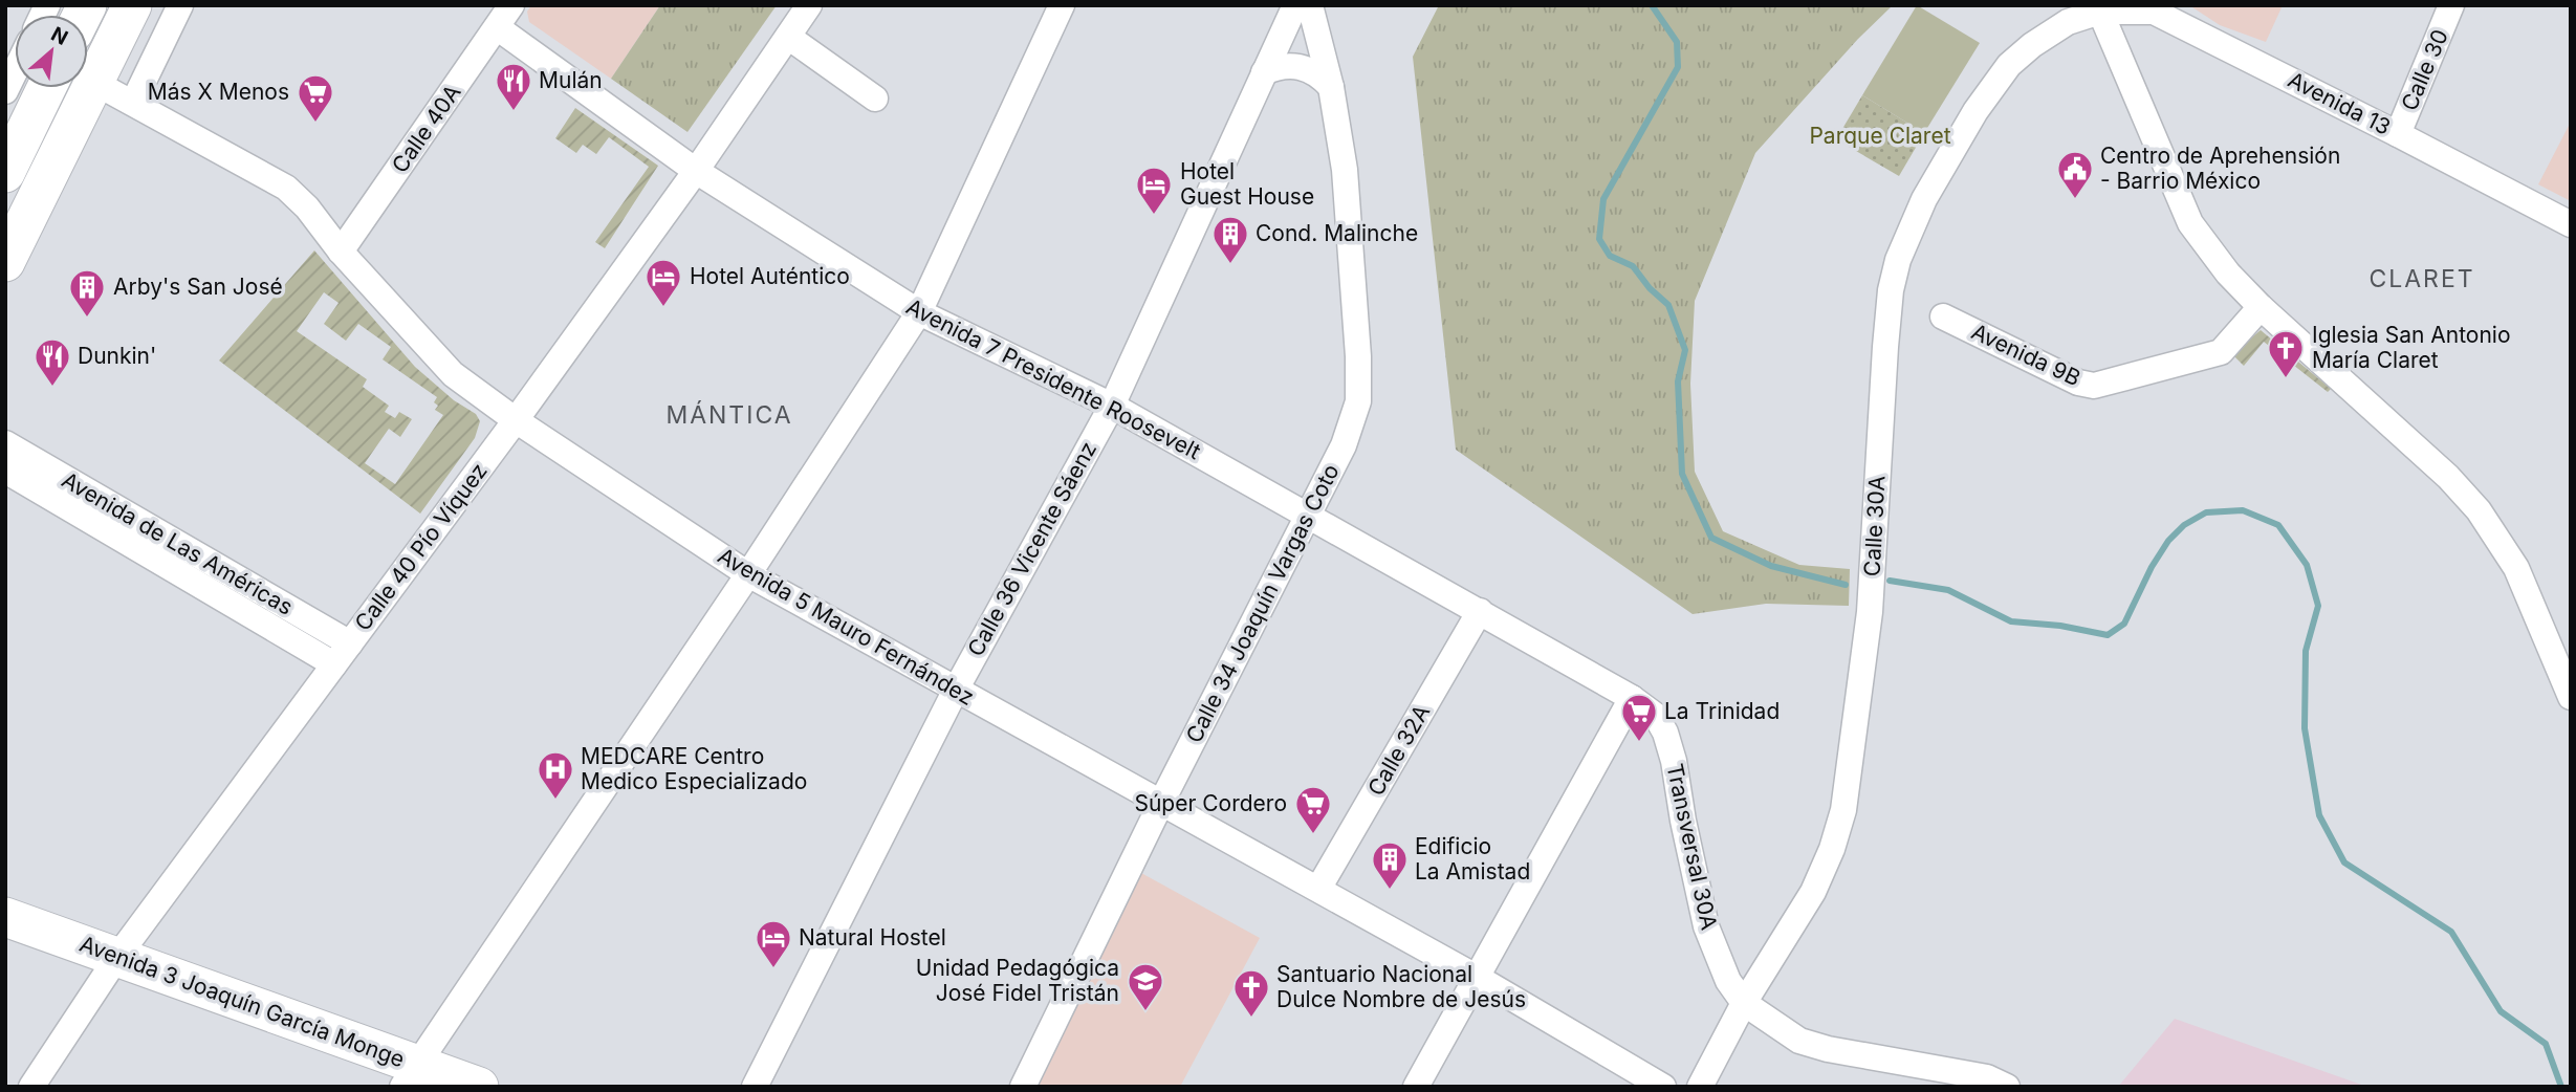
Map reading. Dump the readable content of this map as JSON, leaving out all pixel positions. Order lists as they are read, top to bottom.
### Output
{
  "streets": {
    "highway": ["Avenida 3 Joaquín García Monge"],
    "street": [
      "Calle 30",
      "Avenida 13",
      "Calle 40A",
      "Avenida 9B",
      "Avenida 7 Presidente Roosevelt",
      "Calle 30A",
      "Avenida de Las Américas",
      "Calle 40 Pío Víquez",
      "Calle 36 Vicente Sáenz",
      "Calle 34 Joaquín Vargas Coto",
      "Avenida 5 Mauro Fernández",
      "Calle 32A",
      "Transversal 30A"
    ]
  },
  "crossings": [
    ["Calle 30", "Avenida 13"],
    ["Avenida 13", "Calle 30A"],
    ["Calle 40A", "Avenida 7 Presidente Roosevelt"],
    ["Calle 40A", "Avenida 5 Mauro Fernández"],
    ["Avenida 7 Presidente Roosevelt", "Calle 40 Pío Víquez"],
    ["Avenida 7 Presidente Roosevelt", "Calle 36 Vicente Sáenz"],
    ["Avenida 7 Presidente Roosevelt", "Calle 34 Joaquín Vargas Coto"],
    ["Avenida 7 Presidente Roosevelt", "Calle 32A"],
    ["Avenida 7 Presidente Roosevelt", "Transversal 30A"],
    ["Calle 30A", "Transversal 30A"],
    ["Avenida de Las Américas", "Calle 40 Pío Víquez"],
    ["Calle 40 Pío Víquez", "Avenida 5 Mauro Fernández"],
    ["Calle 40 Pío Víquez", "Avenida 3 Joaquín García Monge"],
    ["Calle 36 Vicente Sáenz", "Calle 34 Joaquín Vargas Coto"],
    ["Calle 36 Vicente Sáenz", "Avenida 5 Mauro Fernández"],
    ["Calle 34 Joaquín Vargas Coto", "Avenida 5 Mauro Fernández"],
    ["Avenida 5 Mauro Fernández", "Calle 32A"]
  ],
  "districts": ["CLARET", "MÁNTICA"],
  "parks": ["Parque Claret"],
  "places": {
    "restaurant": ["Mulán", "Dunkin'"],
    "supermarket": ["Más X Menos", "La Trinidad", "Súper Cordero"],
    "public building": ["Centro de Aprehensión - Barrio México"],
    "hotel": ["Hotel Guest House", "Hotel Auténtico", "Natural Hostel"],
    "building": ["Cond. Malinche", "Arby's San José", "Edificio La Amistad"],
    "church": ["Iglesia San Antonio María Claret", "Santuario Nacional Dulce Nombre de Jesús"],
    "hospital": ["MEDCARE Centro Medico Especializado"],
    "school or university": ["Unidad Pedagógica José Fidel Tristán"]
  },
  "north": "top right"
}
